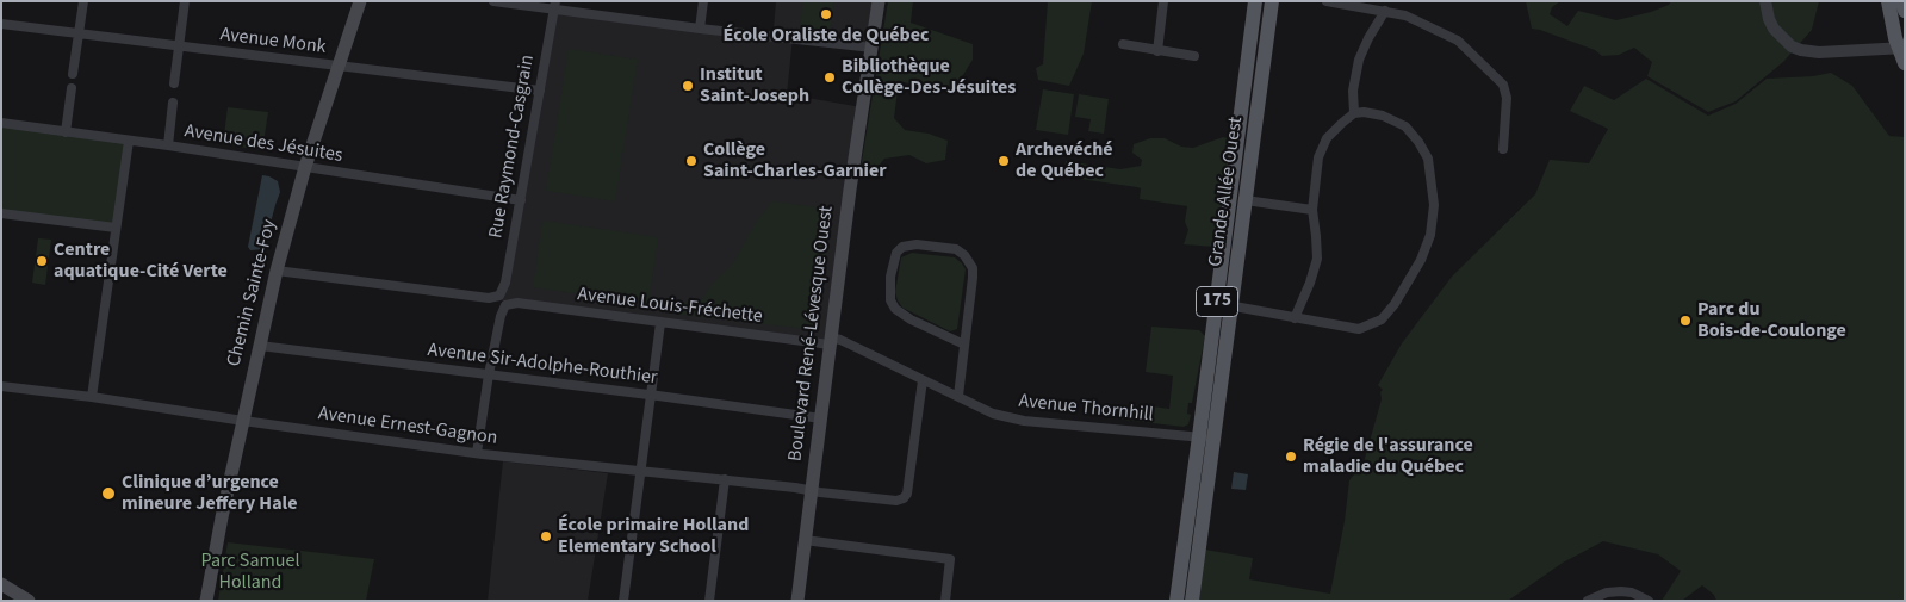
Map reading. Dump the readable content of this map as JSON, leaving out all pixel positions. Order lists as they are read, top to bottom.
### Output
{
  "streets": {
    "main road": [
      "Grande Allée Ouest",
      "Chemin Sainte-Foy",
      "175",
      "Boulevard René-Lévesque Ouest"
    ],
    "street": [
      "Avenue Monk",
      "Avenue des Jésuites",
      "Rue Raymond-Casgrain",
      "Avenue Louis-Fréchette",
      "Avenue Sir-Adolphe-Routhier",
      "Avenue Thornhill",
      "Avenue Ernest-Gagnon"
    ]
  },
  "crossings": [
    ["Avenue Monk", "Rue Raymond-Casgrain"],
    ["Avenue Monk", "Chemin Sainte-Foy"],
    ["Avenue des Jésuites", "Rue Raymond-Casgrain"],
    ["Avenue des Jésuites", "Chemin Sainte-Foy"],
    ["Rue Raymond-Casgrain", "Chemin Sainte-Foy"],
    ["Grande Allée Ouest", "Avenue Thornhill"],
    ["Chemin Sainte-Foy", "Avenue Sir-Adolphe-Routhier"],
    ["Chemin Sainte-Foy", "Avenue Ernest-Gagnon"],
    ["Avenue Louis-Fréchette", "Boulevard René-Lévesque Ouest"],
    ["Avenue Louis-Fréchette", "Avenue Sir-Adolphe-Routhier"],
    ["Avenue Louis-Fréchette", "Avenue Thornhill"],
    ["Boulevard René-Lévesque Ouest", "Avenue Sir-Adolphe-Routhier"],
    ["Boulevard René-Lévesque Ouest", "Avenue Thornhill"],
    ["Boulevard René-Lévesque Ouest", "Avenue Ernest-Gagnon"],
    ["Avenue Thornhill", "Avenue Ernest-Gagnon"]
  ],
  "parks": ["Parc Samuel Holland"],
  "places": [
    "École Oraliste de Québec",
    "Bibliothèque Collège-Des-Jésuites",
    "Institut Saint-Joseph",
    "Collège Saint-Charles-Garnier",
    "Archevéché de Québec",
    "Centre aquatique-Cité Verte",
    "Parc du Bois-de-Coulonge",
    "Régie de l'assurance maladie du Québec",
    "Clinique d’urgence mineure Jeffery Hale",
    "École primaire Holland Elementary School"
  ]
}
